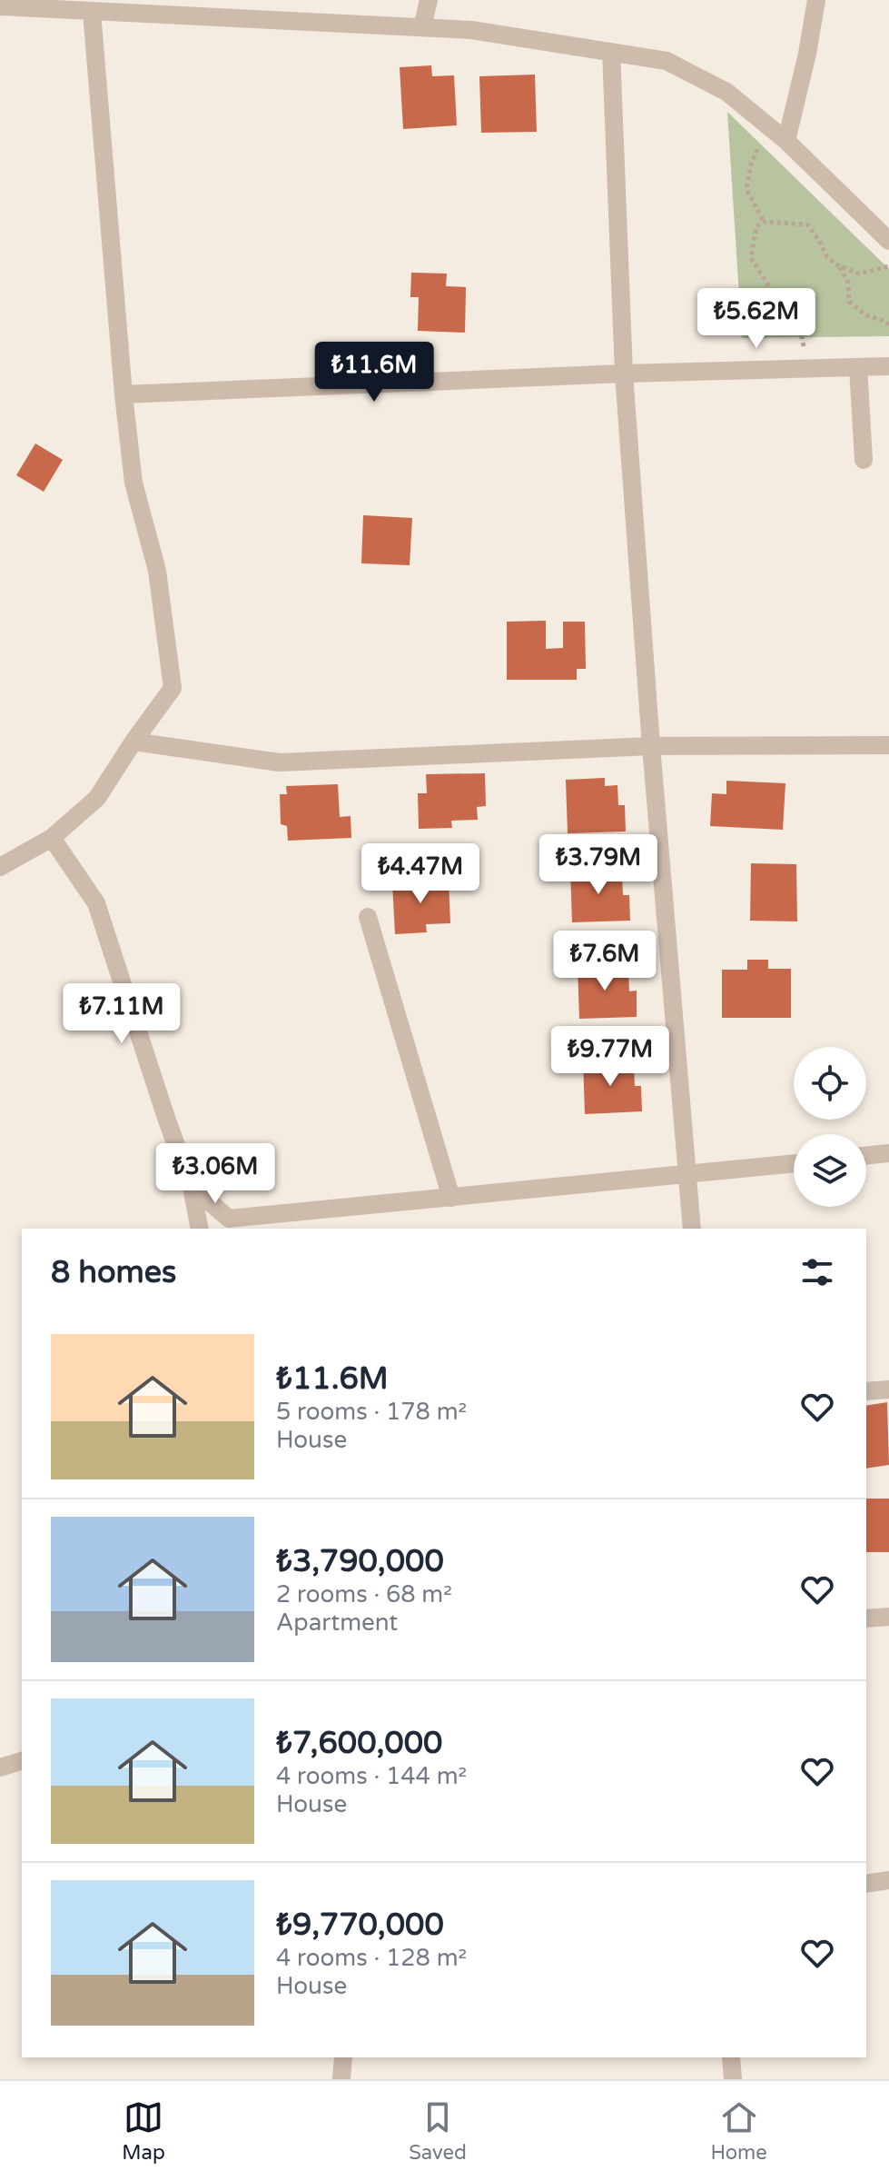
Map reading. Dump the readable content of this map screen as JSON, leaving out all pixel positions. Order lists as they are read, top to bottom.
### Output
{
  "page": {
    "price": [
      "₺5.62M",
      "₺11.6M",
      "₺3.79M",
      "₺4.47M",
      "₺7.6M",
      "₺7.11M",
      "₺9.77M",
      "₺3.06M"
    ],
    "heading": "8 homes",
    "list": [
      {
        "name": "₺11.6M",
        "note": "5 rooms · 178 m² · House"
      },
      {
        "name": "₺3,790,000",
        "note": "2 rooms · 68 m² · Apartment"
      },
      {
        "name": "₺7,600,000",
        "note": "4 rooms · 144 m² · House"
      },
      {
        "name": "₺9,770,000",
        "note": "4 rooms · 128 m² · House"
      }
    ],
    "tabs": ["Map", "Saved", "Home"]
  }
}
